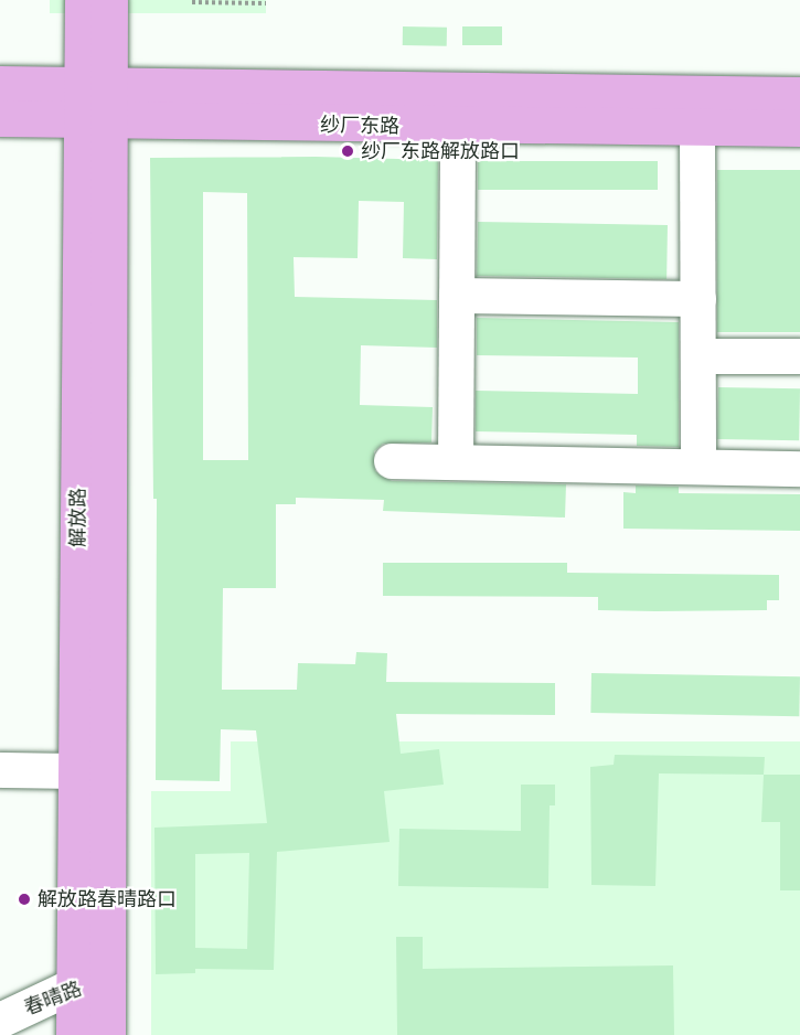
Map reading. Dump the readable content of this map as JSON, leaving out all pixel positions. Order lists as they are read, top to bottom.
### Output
{
  "streets": {
    "main road": ["纱厂东路", "解放路"],
    "street": ["春晴路"]
  },
  "crossings": [
    ["纱厂东路", "解放路"],
    ["解放路", "春晴路"]
  ],
  "places": ["纱厂东路解放路口", "解放路春晴路口"]
}
